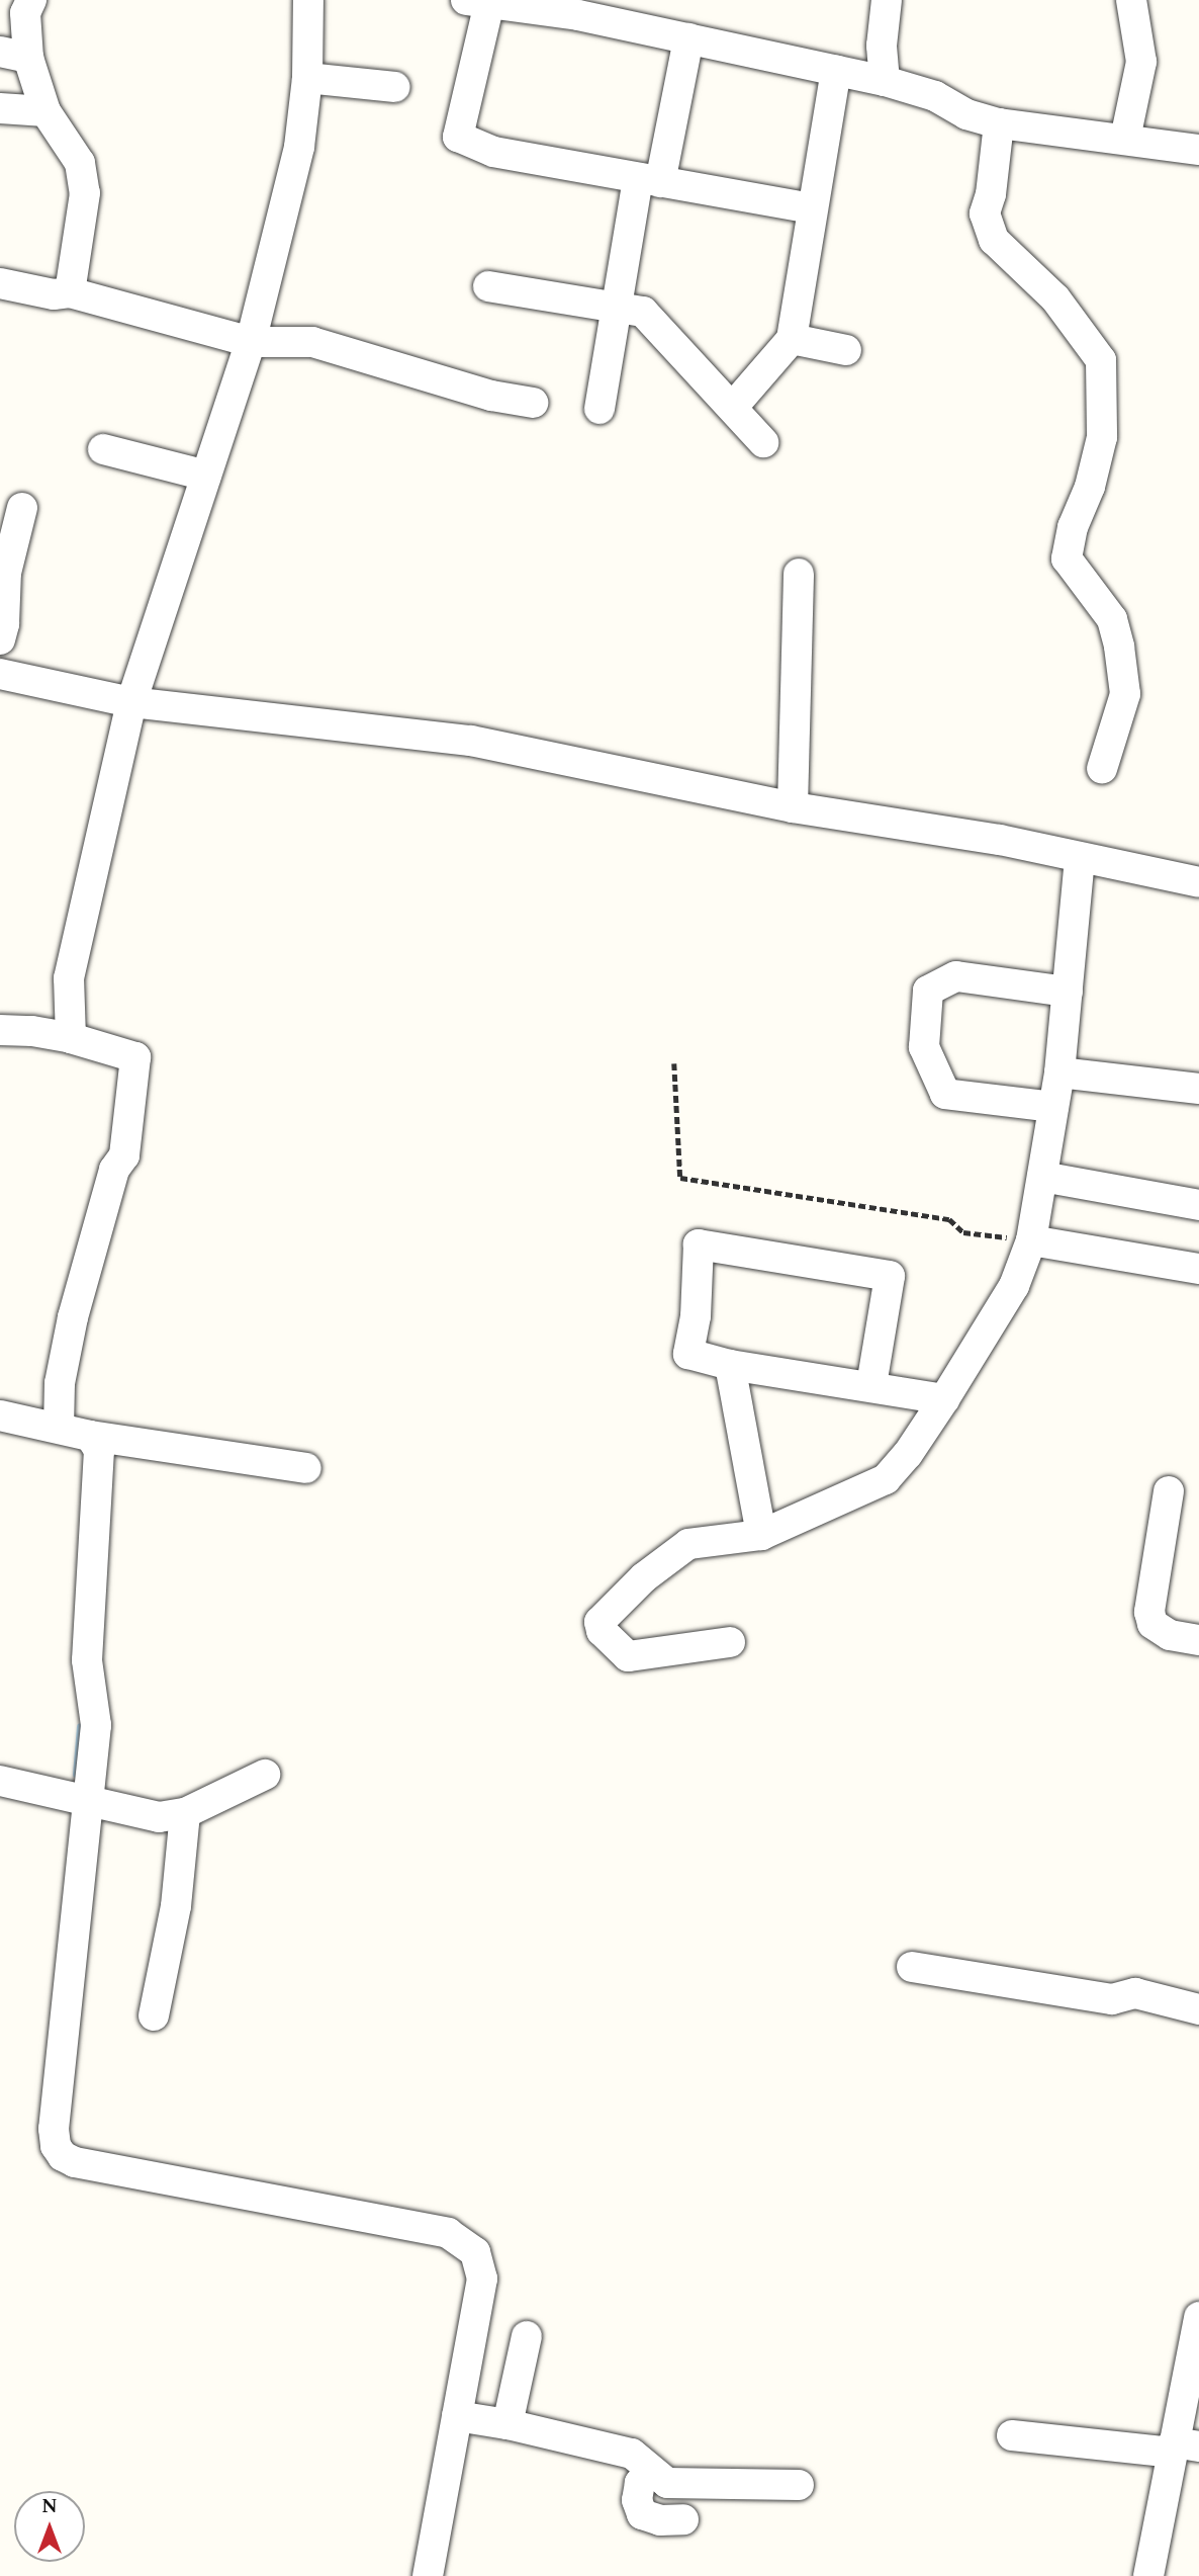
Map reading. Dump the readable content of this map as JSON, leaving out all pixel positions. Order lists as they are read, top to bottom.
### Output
{
  "north": "top"
}
